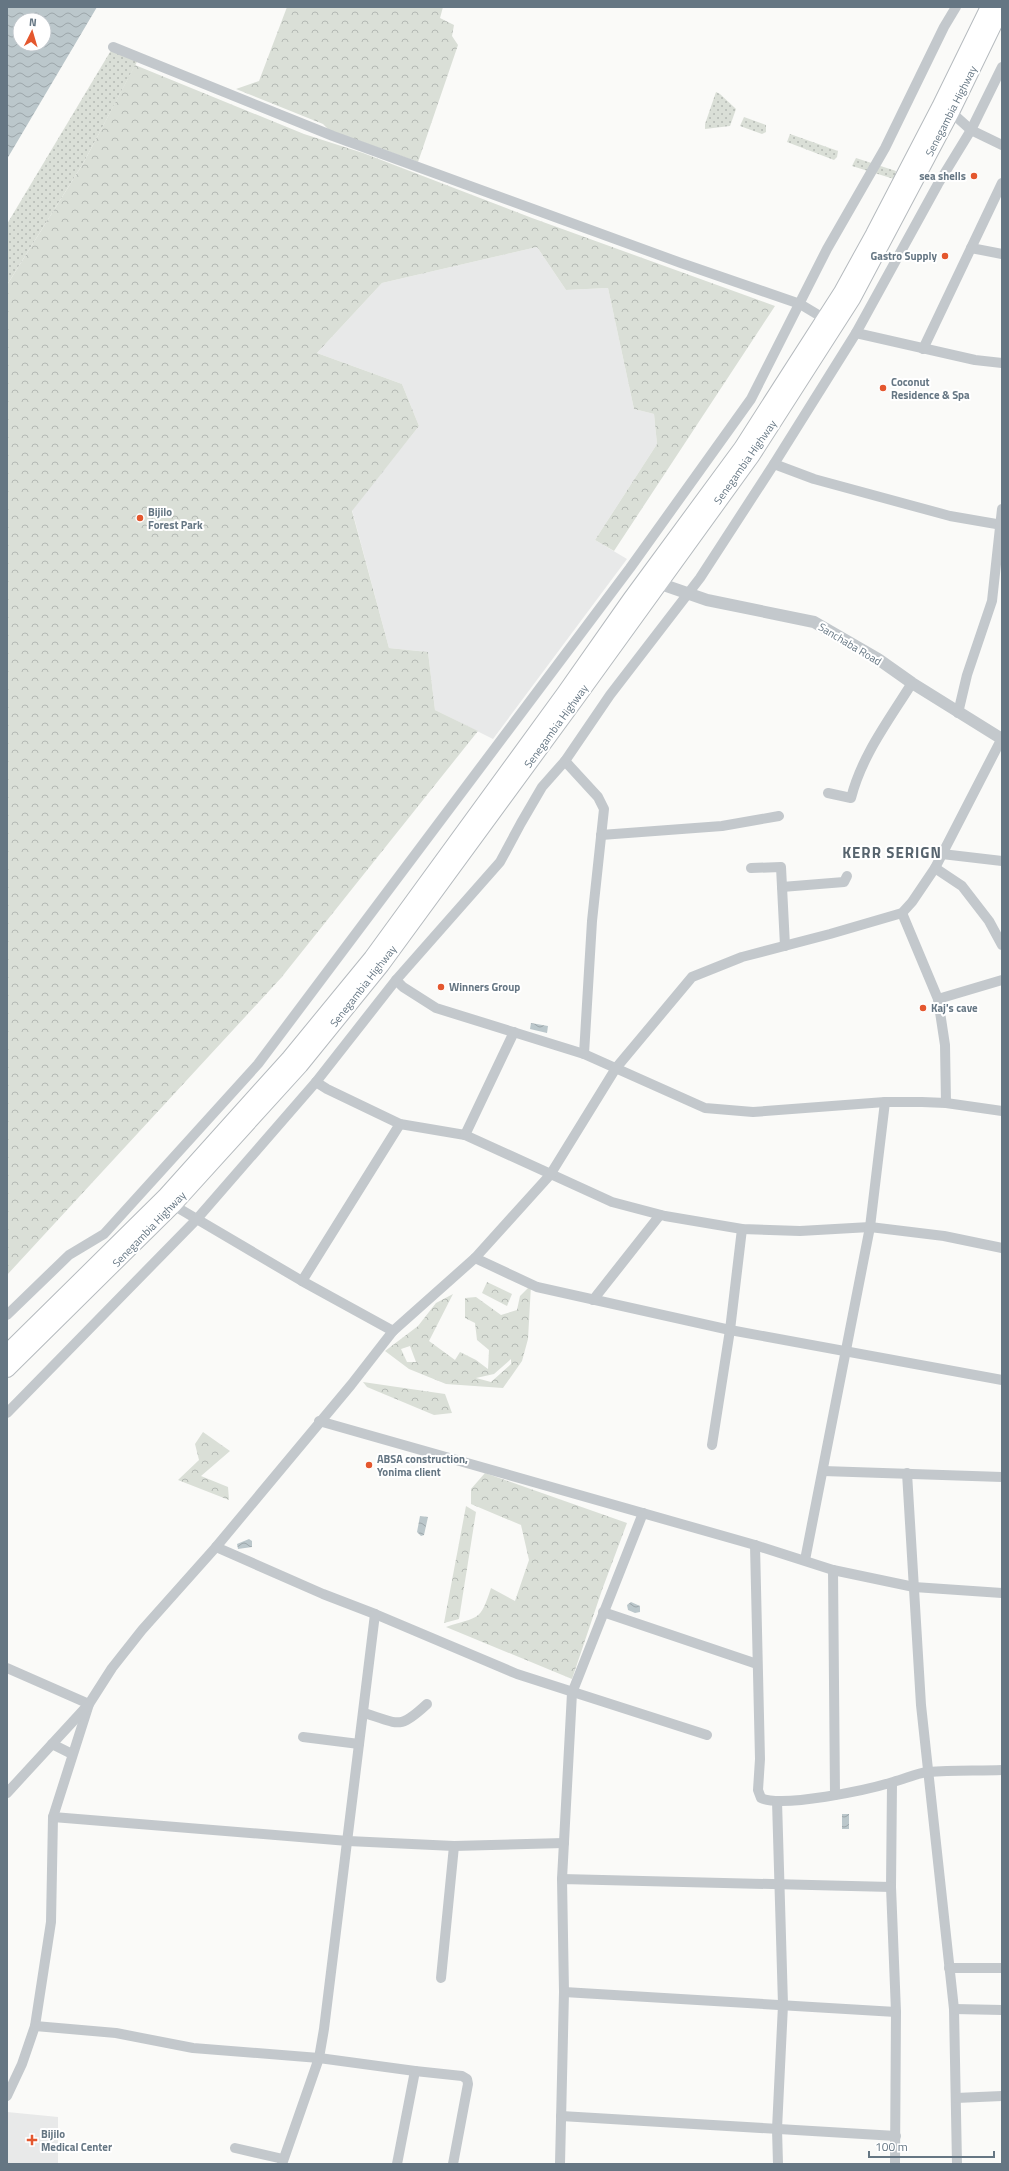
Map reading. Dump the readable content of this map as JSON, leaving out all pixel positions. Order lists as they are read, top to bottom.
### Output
{
  "streets": {
    "main road": ["Senegambia Highway"],
    "street": ["Sanchaba Road"]
  },
  "crossings": [
    ["Senegambia Highway", "Sanchaba Road"]
  ],
  "districts": ["KERR SERIGN"],
  "places": {
    "other": [
      "sea shells",
      "Gastro Supply",
      "Coconut Residence & Spa",
      "Bijilo Forest Park",
      "Winners Group",
      "Kaj's cave",
      "ABSA construction, Yonima client"
    ],
    "health": ["Bijilo Medical Center"]
  },
  "scale_bar": "100 m",
  "north": "top"
}
